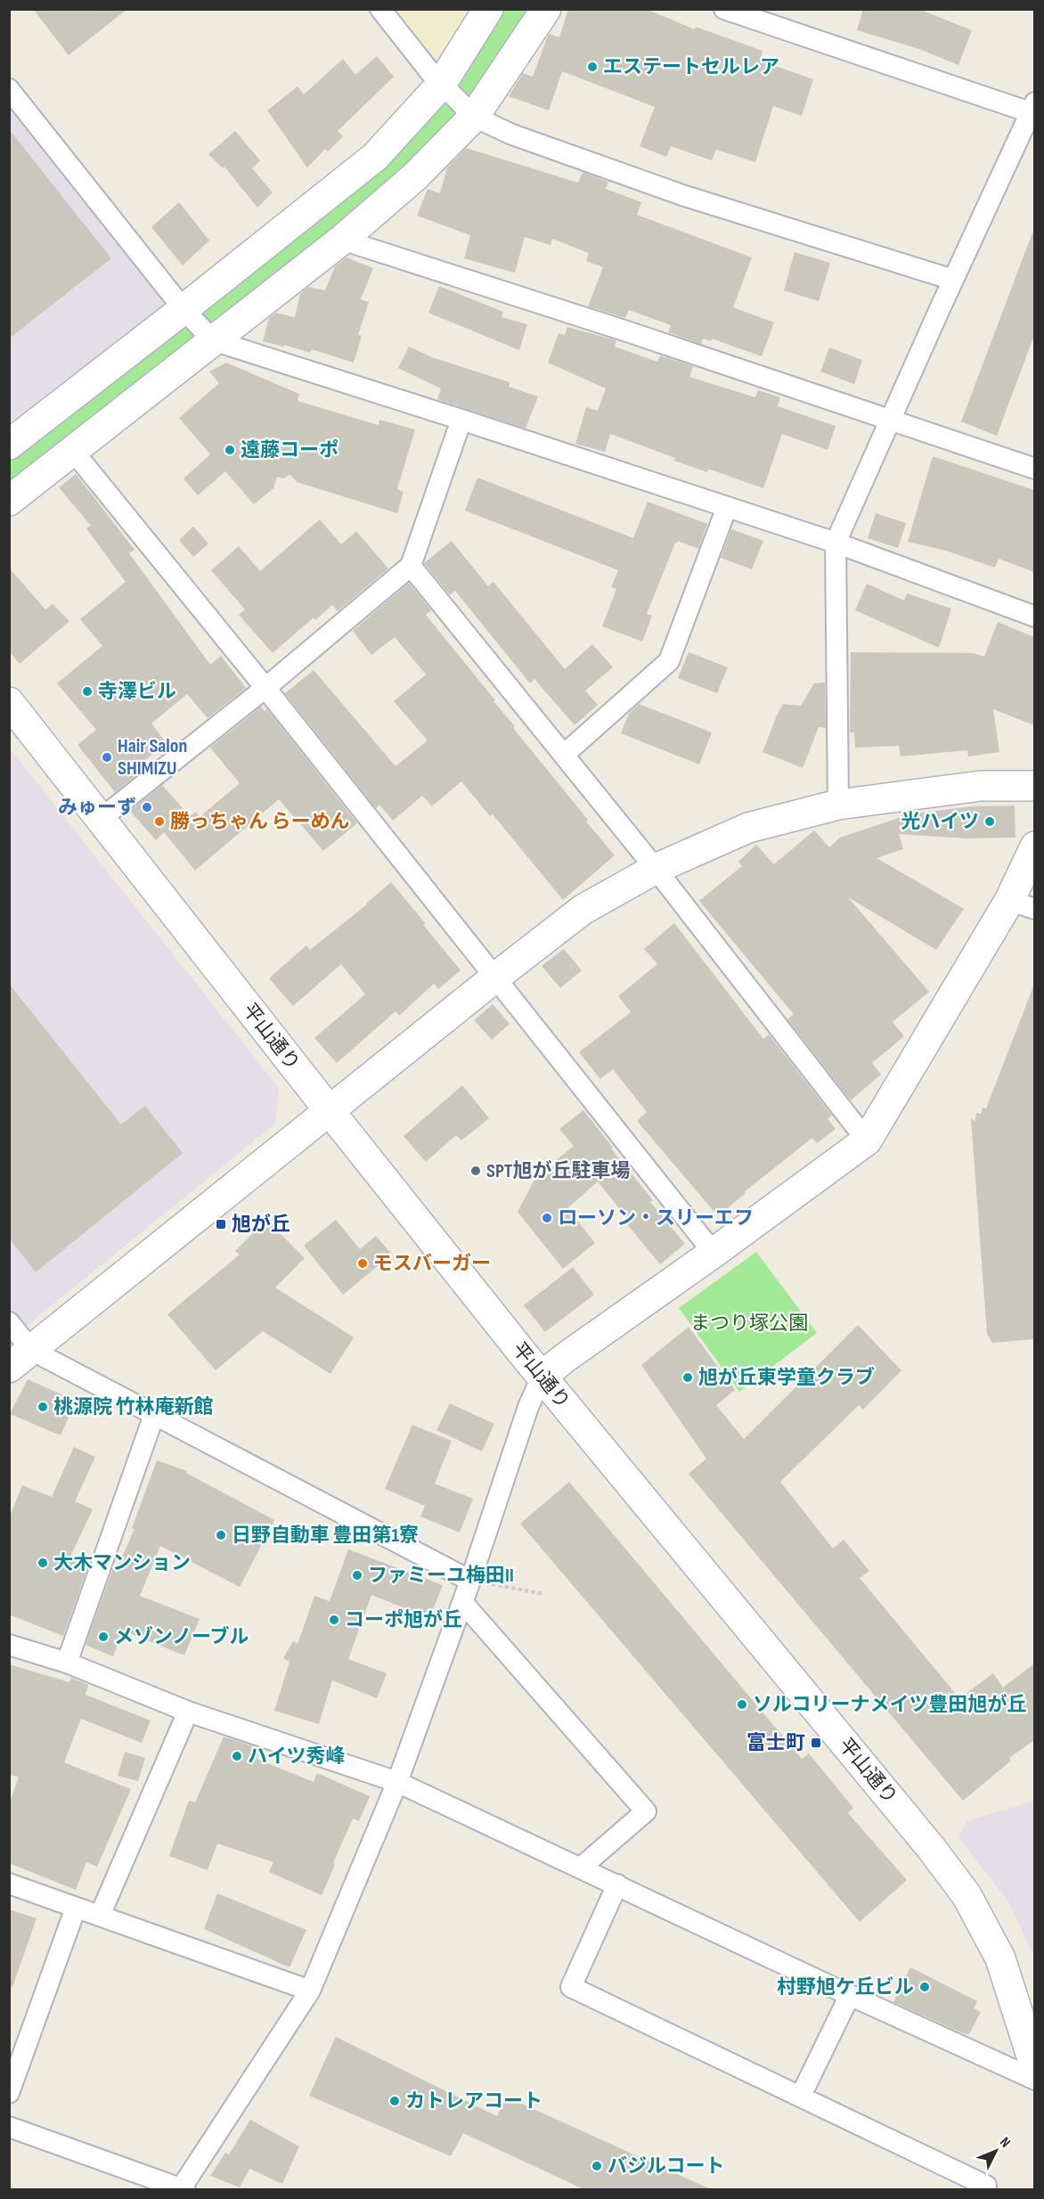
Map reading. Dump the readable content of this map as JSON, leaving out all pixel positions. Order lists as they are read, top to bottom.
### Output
{
  "streets": {
    "street": ["平山通り"]
  },
  "parks": ["まつり塚公園"],
  "places": {
    "other": [
      "エステートセルレア",
      "遠藤コーポ",
      "寺澤ビル",
      "Hair Salon SHIMIZU",
      "みゅーず",
      "勝っちゃん らーめん",
      "光ハイツ",
      "SPT旭が丘駐車場",
      "ローソン・スリーエフ",
      "モスバーガー",
      "旭が丘東学童クラブ",
      "桃源院 竹林庵新館",
      "日野自動車 豊田第1寮",
      "大木マンション",
      "ファミーユ梅田II",
      "コーポ旭が丘",
      "メゾンノーブル",
      "ソルコリーナメイツ豊田旭が丘",
      "ハイツ秀峰",
      "村野旭ケ丘ビル",
      "カトレアコート",
      "バジルコート"
    ],
    "transit": ["旭が丘", "富士町"]
  },
  "north": "top right"
}
